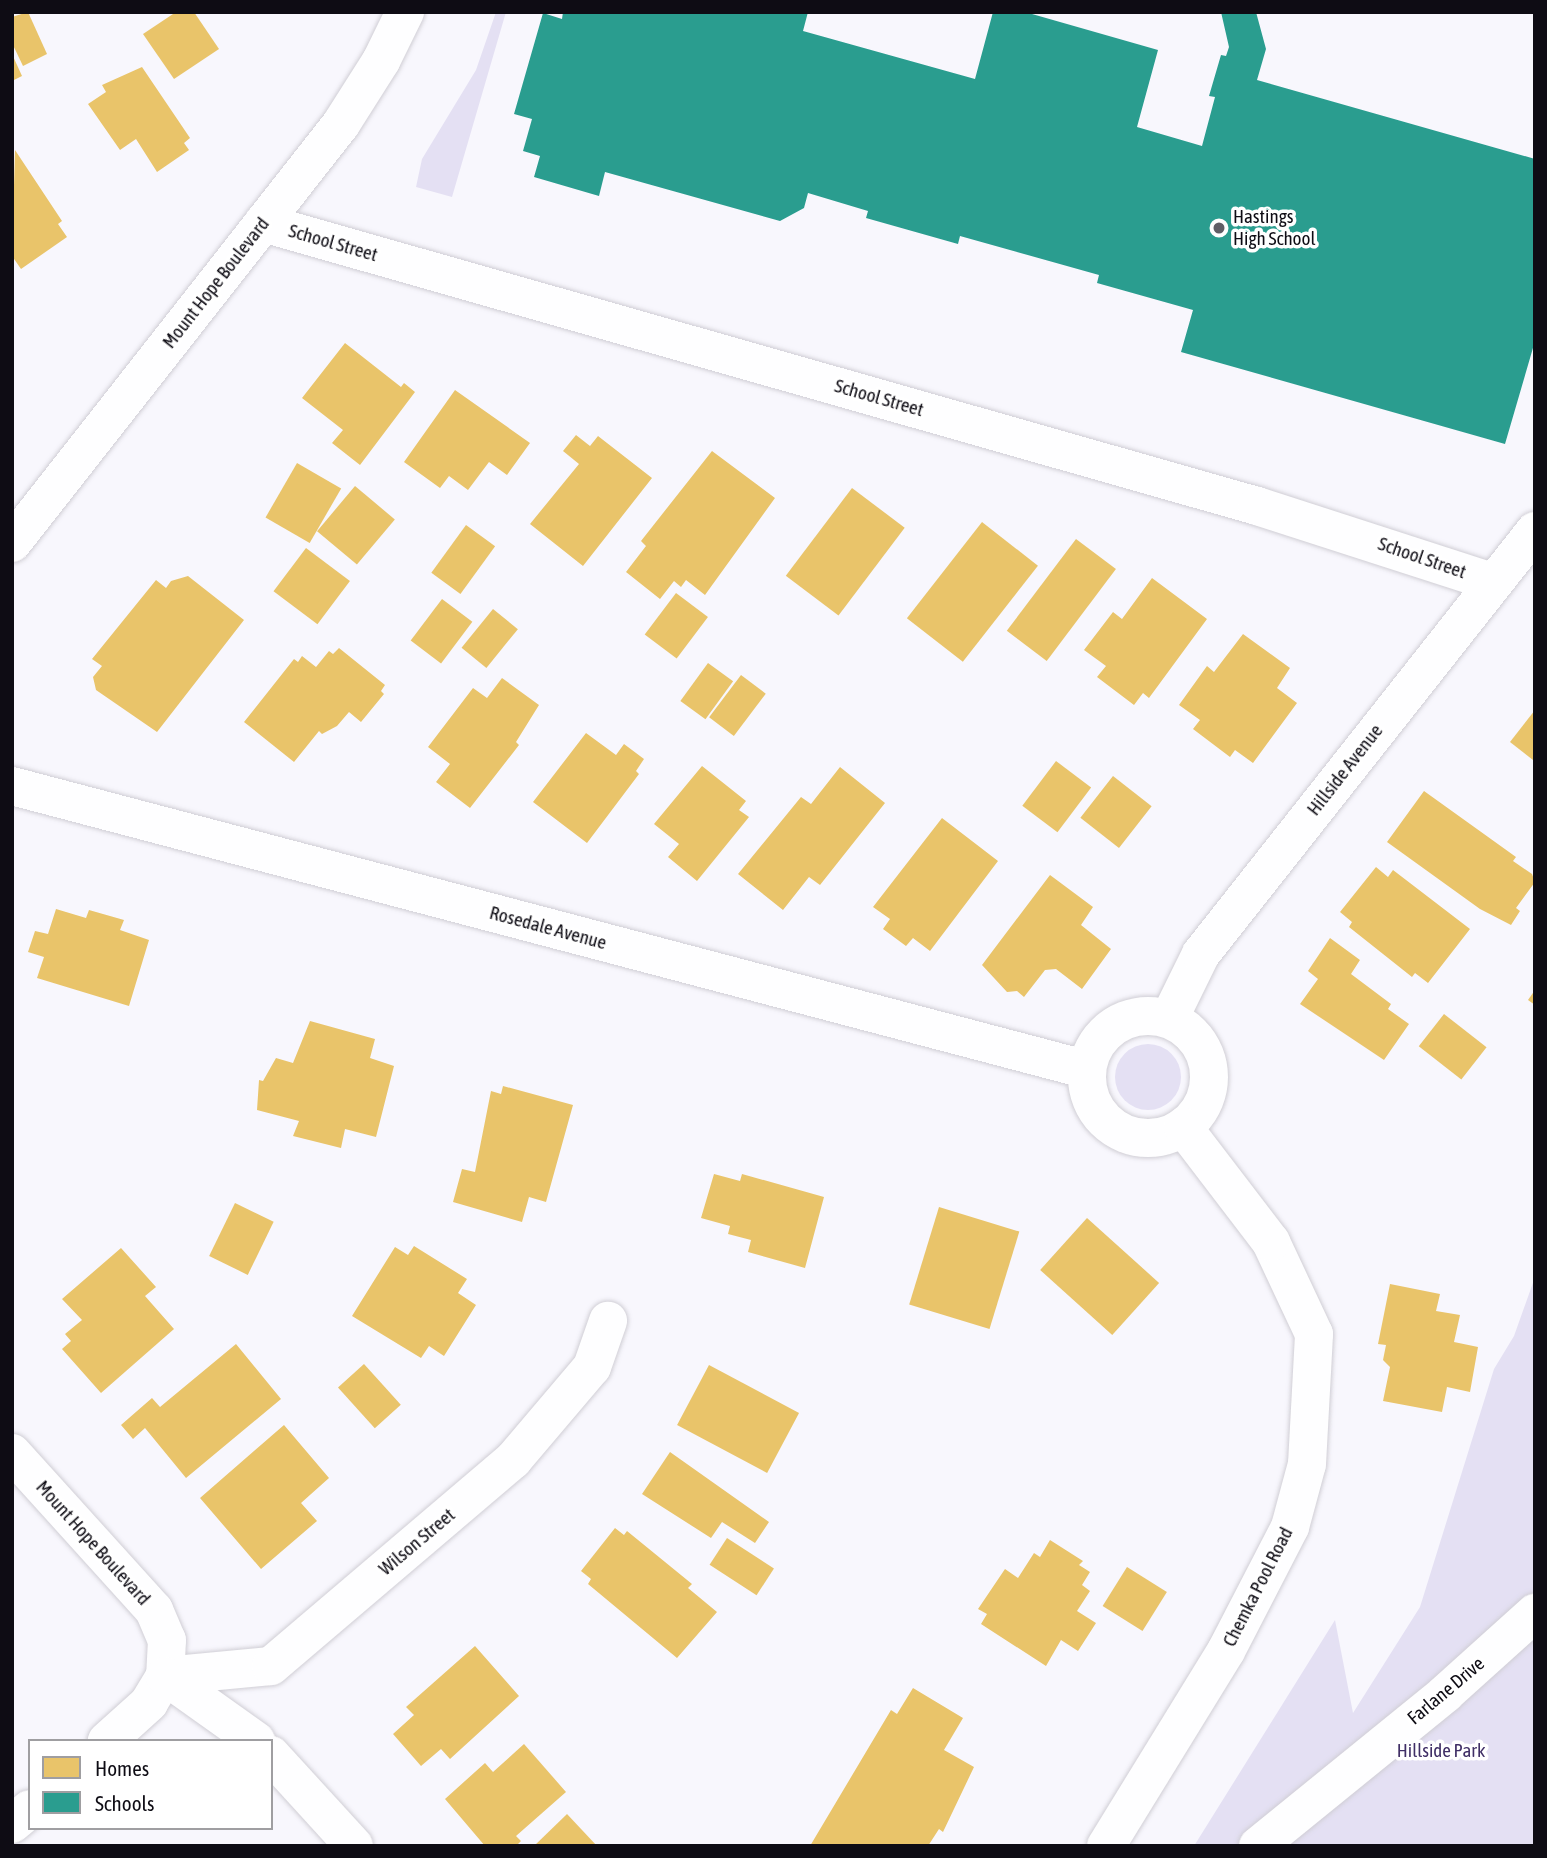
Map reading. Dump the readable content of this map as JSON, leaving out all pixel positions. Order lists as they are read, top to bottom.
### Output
{
  "streets": {
    "street": [
      "School Street",
      "Mount Hope Boulevard",
      "Hillside Avenue",
      "Rosedale Avenue",
      "Wilson Street",
      "Chemka Pool Road",
      "Farlane Drive"
    ]
  },
  "crossings": [
    ["School Street", "Mount Hope Boulevard"],
    ["School Street", "Hillside Avenue"],
    ["Mount Hope Boulevard", "Wilson Street"],
    ["Hillside Avenue", "Rosedale Avenue"],
    ["Hillside Avenue", "Chemka Pool Road"],
    ["Rosedale Avenue", "Chemka Pool Road"]
  ],
  "parks": ["Hillside Park"],
  "places": ["Hastings High School"],
  "legend": ["Homes", "Schools"]
}
